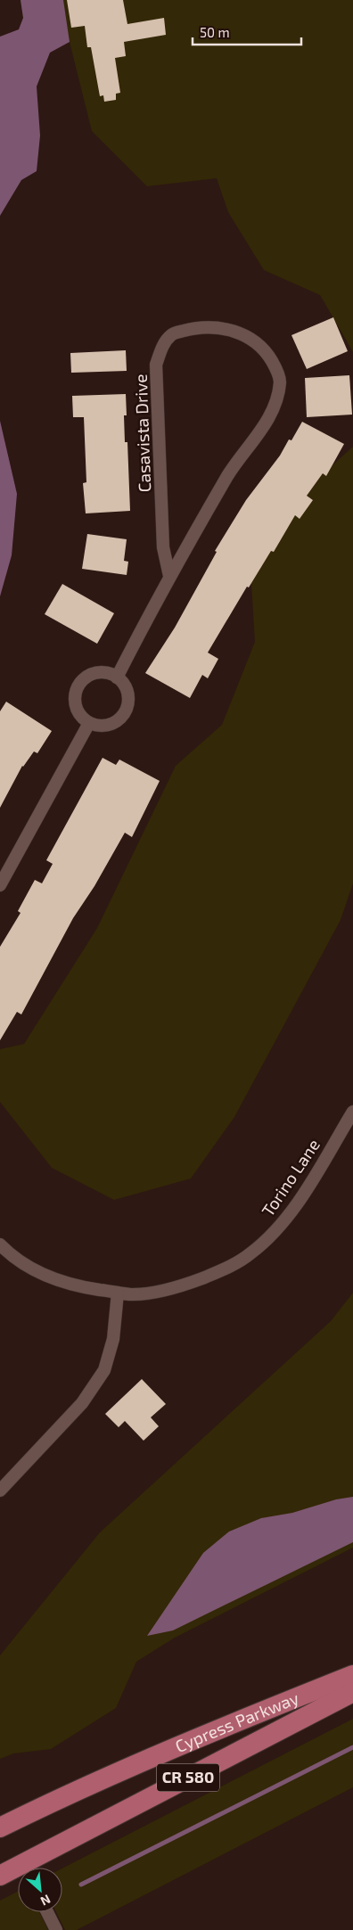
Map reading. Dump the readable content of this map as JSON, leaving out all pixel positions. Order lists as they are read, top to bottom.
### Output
{
  "streets": {
    "main road": ["Cypress Parkway", "CR 580"],
    "street": ["Casavista Drive", "Torino Lane"]
  },
  "scale_bar": "50 m",
  "north": "bottom right"
}
